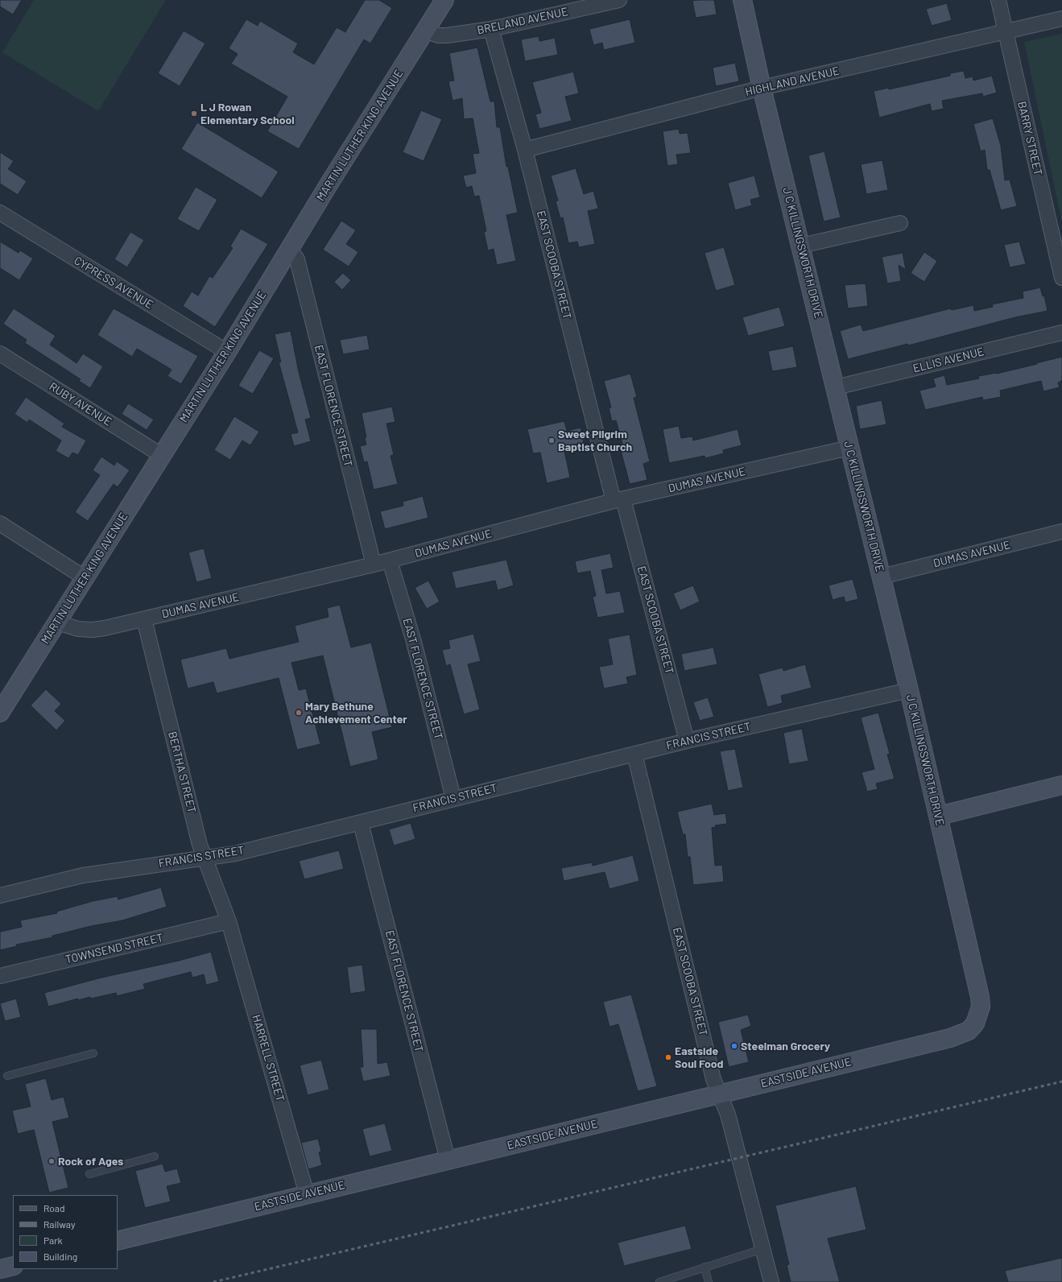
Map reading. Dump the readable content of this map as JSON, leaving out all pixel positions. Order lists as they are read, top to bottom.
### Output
{
  "streets": {
    "street": [
      "BRELAND AVENUE",
      "HIGHLAND AVENUE",
      "MARTIN LUTHER KING AVENUE",
      "BARRY STREET",
      "J C KILLINGSWORTH DRIVE",
      "EAST SCOOBA STREET",
      "CYPRESS AVENUE",
      "ELLIS AVENUE",
      "RUBY AVENUE",
      "EAST FLORENCE STREET",
      "DUMAS AVENUE",
      "FRANCIS STREET",
      "BERTHA STREET",
      "TOWNSEND STREET",
      "HARRELL STREET",
      "EASTSIDE AVENUE"
    ]
  },
  "crossings": [
    ["BRELAND AVENUE", "MARTIN LUTHER KING AVENUE"],
    ["BRELAND AVENUE", "EAST SCOOBA STREET"],
    ["HIGHLAND AVENUE", "BARRY STREET"],
    ["HIGHLAND AVENUE", "J C KILLINGSWORTH DRIVE"],
    ["HIGHLAND AVENUE", "EAST SCOOBA STREET"],
    ["MARTIN LUTHER KING AVENUE", "CYPRESS AVENUE"],
    ["MARTIN LUTHER KING AVENUE", "RUBY AVENUE"],
    ["MARTIN LUTHER KING AVENUE", "EAST FLORENCE STREET"],
    ["MARTIN LUTHER KING AVENUE", "DUMAS AVENUE"],
    ["J C KILLINGSWORTH DRIVE", "ELLIS AVENUE"],
    ["J C KILLINGSWORTH DRIVE", "DUMAS AVENUE"],
    ["J C KILLINGSWORTH DRIVE", "FRANCIS STREET"],
    ["J C KILLINGSWORTH DRIVE", "EASTSIDE AVENUE"],
    ["EAST SCOOBA STREET", "DUMAS AVENUE"],
    ["EAST SCOOBA STREET", "FRANCIS STREET"],
    ["EAST SCOOBA STREET", "EASTSIDE AVENUE"],
    ["EAST FLORENCE STREET", "DUMAS AVENUE"],
    ["EAST FLORENCE STREET", "FRANCIS STREET"],
    ["EAST FLORENCE STREET", "EASTSIDE AVENUE"],
    ["DUMAS AVENUE", "BERTHA STREET"],
    ["FRANCIS STREET", "BERTHA STREET"],
    ["BERTHA STREET", "TOWNSEND STREET"],
    ["BERTHA STREET", "HARRELL STREET"],
    ["TOWNSEND STREET", "HARRELL STREET"],
    ["HARRELL STREET", "EASTSIDE AVENUE"]
  ],
  "places": [
    "L J Rowan Elementary School",
    "Sweet Pilgrim Baptist Church",
    "Mary Bethune Achievement Center",
    "Steelman Grocery",
    "Eastside Soul Food",
    "Rock of Ages"
  ],
  "legend": [
    "Road",
    "Railway",
    "Park",
    "Building"
  ]
}
